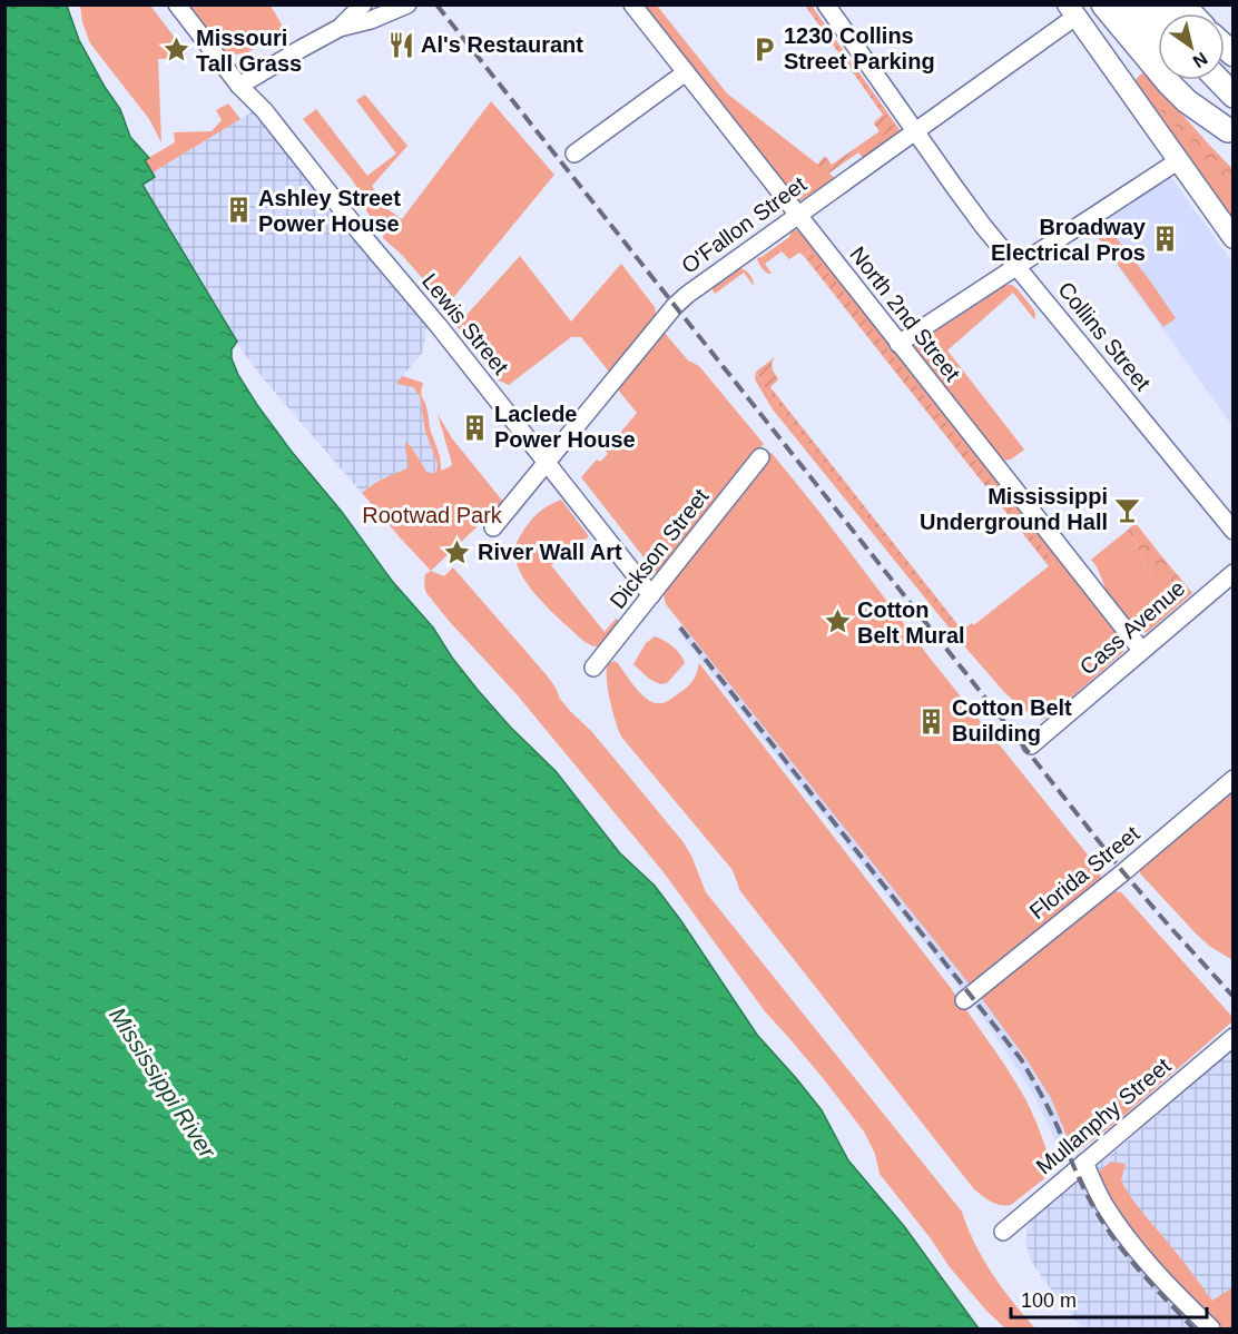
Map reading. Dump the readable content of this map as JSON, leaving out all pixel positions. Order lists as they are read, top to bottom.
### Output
{
  "streets": {
    "street": [
      "O'Fallon Street",
      "North 2nd Street",
      "Lewis Street",
      "Collins Street",
      "Dickson Street",
      "Cass Avenue",
      "Florida Street",
      "Mullanphy Street"
    ]
  },
  "crossings": [
    ["O'Fallon Street", "North 2nd Street"],
    ["O'Fallon Street", "Lewis Street"],
    ["O'Fallon Street", "Collins Street"],
    ["North 2nd Street", "Cass Avenue"],
    ["Lewis Street", "Dickson Street"]
  ],
  "water": ["Mississippi River"],
  "parks": ["Rootwad Park"],
  "places": {
    "restaurant": ["Al's Restaurant"],
    "parking": ["1230 Collins Street Parking"],
    "place": ["Missouri Tall Grass", "River Wall Art", "Cotton Belt Mural"],
    "building": [
      "Ashley Street Power House",
      "Broadway Electrical Pros",
      "Laclede Power House",
      "Cotton Belt Building"
    ],
    "bar": ["Mississippi Underground Hall"]
  },
  "scale_bar": "100 m",
  "north": "bottom right"
}
